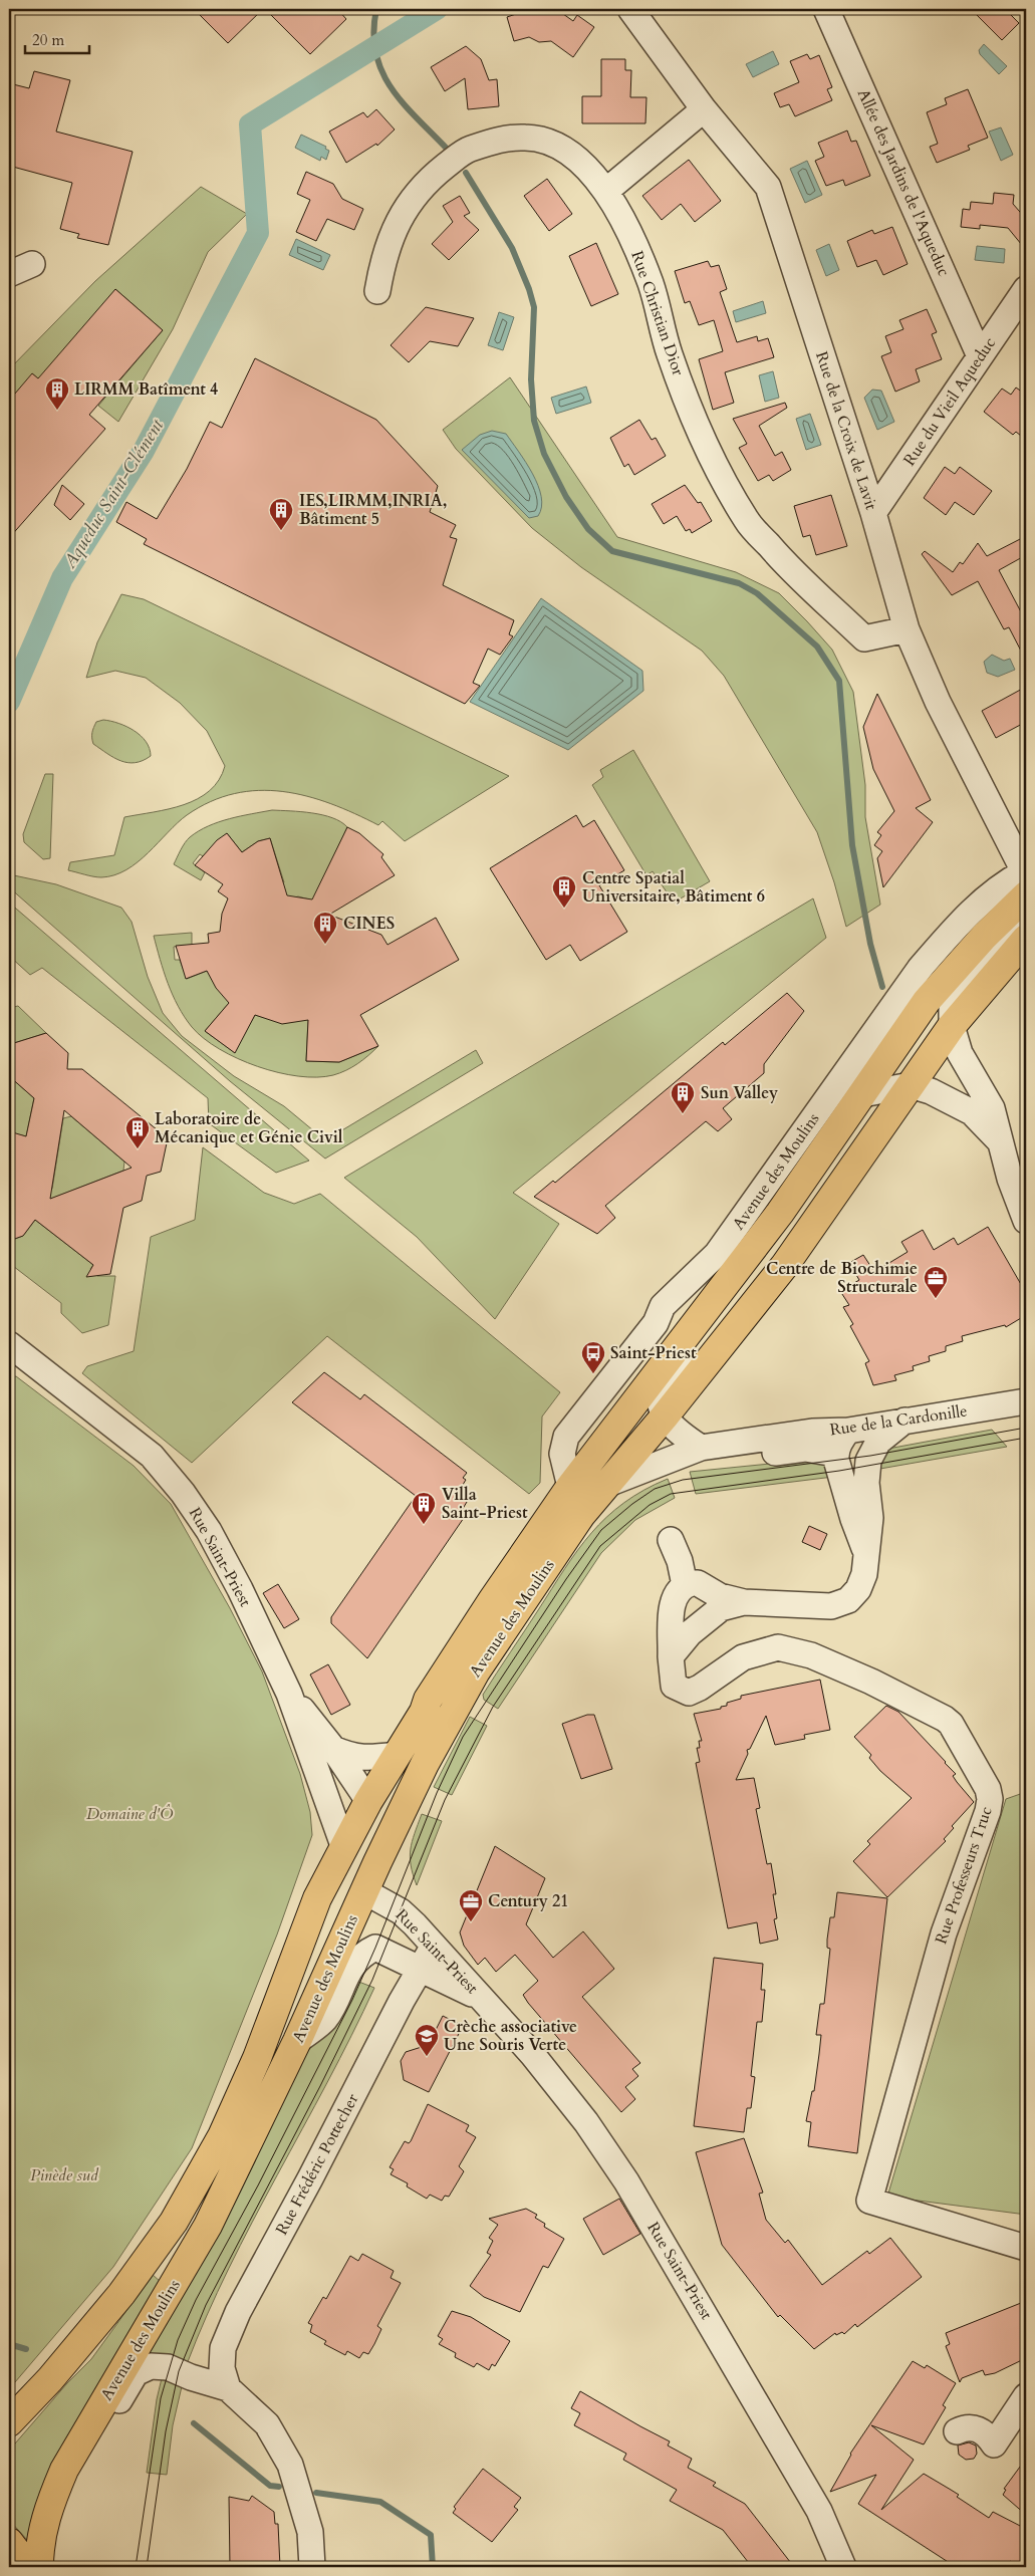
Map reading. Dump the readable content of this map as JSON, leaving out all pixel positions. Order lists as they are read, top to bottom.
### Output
{
  "streets": {
    "main road": ["Avenue des Moulins"],
    "street": [
      "Allée des Jardins de l'Aqueduc",
      "Rue Christian Dior",
      "Rue du Vieil Aqueduc",
      "Rue de la Croix de Lavit",
      "Rue de la Cardonille",
      "Rue Saint-Priest",
      "Rue Professeurs Truc",
      "Rue Frédéric Pottecher"
    ]
  },
  "crossings": [
    ["Allée des Jardins de l'Aqueduc", "Rue du Vieil Aqueduc"],
    ["Rue Christian Dior", "Rue de la Croix de Lavit"],
    ["Rue du Vieil Aqueduc", "Rue de la Croix de Lavit"],
    ["Rue de la Croix de Lavit", "Avenue des Moulins"],
    ["Avenue des Moulins", "Rue de la Cardonille"],
    ["Avenue des Moulins", "Rue Saint-Priest"],
    ["Rue Saint-Priest", "Rue Frédéric Pottecher"]
  ],
  "water": ["Aqueduc Saint-Clément"],
  "parks": ["Domaine d'Ô", "Pinède sud"],
  "places": {
    "building": [
      "LIRMM Batîment 4",
      "IES,LIRMM,INRIA, Bâtiment 5",
      "Centre Spatial Universitaire, Bâtiment 6",
      "CINES",
      "Sun Valley",
      "Laboratoire de Mécanique et Génie Civil",
      "Villa Saint-Priest"
    ],
    "office": ["Centre de Biochimie Structurale", "Century 21"],
    "bus stop": ["Saint-Priest"],
    "school or university": ["Crèche associative Une Souris Verte"]
  },
  "scale_bar": "20 m"
}
